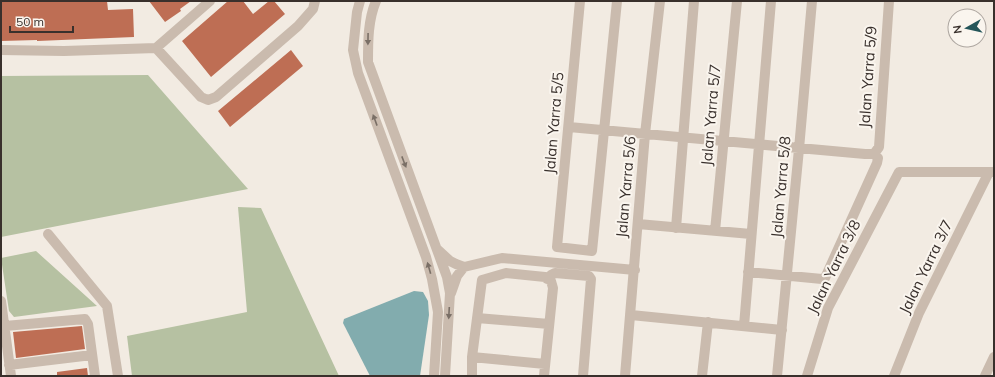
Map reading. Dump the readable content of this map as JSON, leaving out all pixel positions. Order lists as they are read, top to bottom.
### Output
{
  "streets": {
    "street": [
      "Jalan Yarra 5/9",
      "Jalan Yarra 5/7",
      "Jalan Yarra 5/5",
      "Jalan Yarra 5/6",
      "Jalan Yarra 5/8",
      "Jalan Yarra 3/8",
      "Jalan Yarra 3/7"
    ]
  },
  "crossings": [
    ["Jalan Yarra 5/9", "Jalan Yarra 5/8"],
    ["Jalan Yarra 3/8", "Jalan Yarra 3/7"]
  ],
  "scale_bar": "50 m",
  "north": "left"
}
